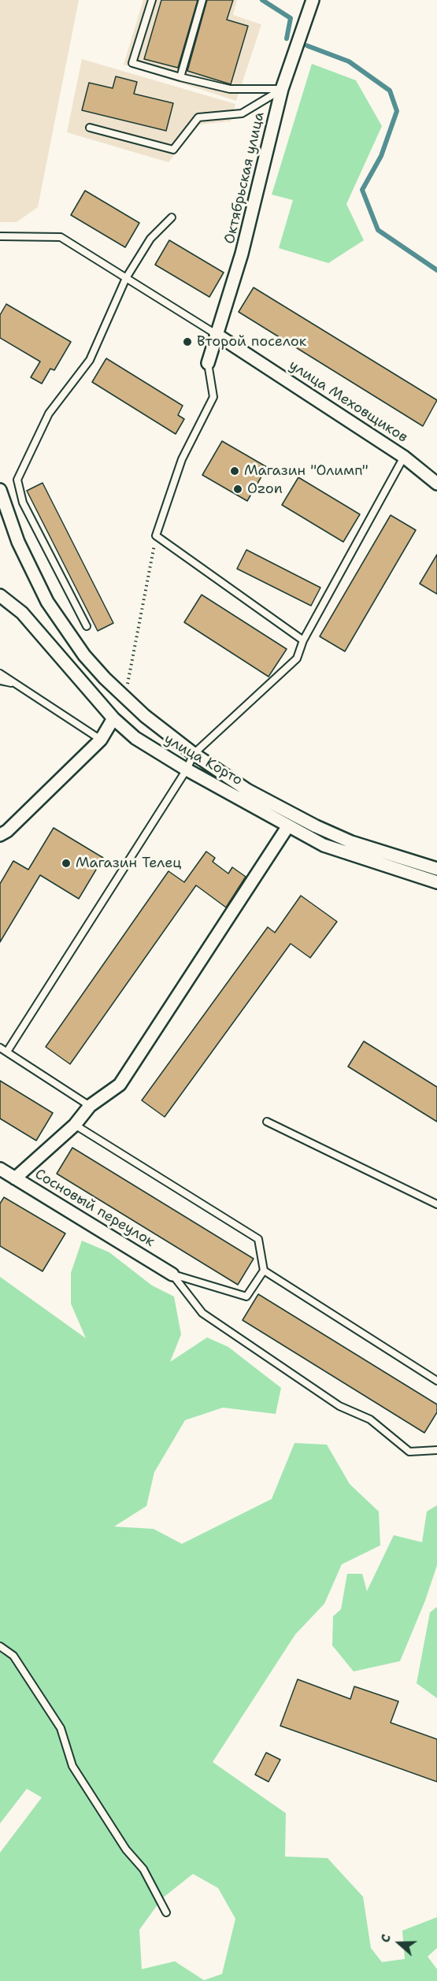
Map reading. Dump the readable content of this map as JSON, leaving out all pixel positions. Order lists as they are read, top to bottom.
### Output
{
  "streets": {
    "street": [
      "Октябрьская улица",
      "улица Меховщиков",
      "улица Корто",
      "Сосновый переулок"
    ]
  },
  "crossings": [
    ["Октябрьская улица", "улица Меховщиков"]
  ],
  "places": [
    "Второй поселок",
    "Магазин \"Олимп\"",
    "Ozon",
    "Магазин Телец"
  ],
  "north": "left"
}
